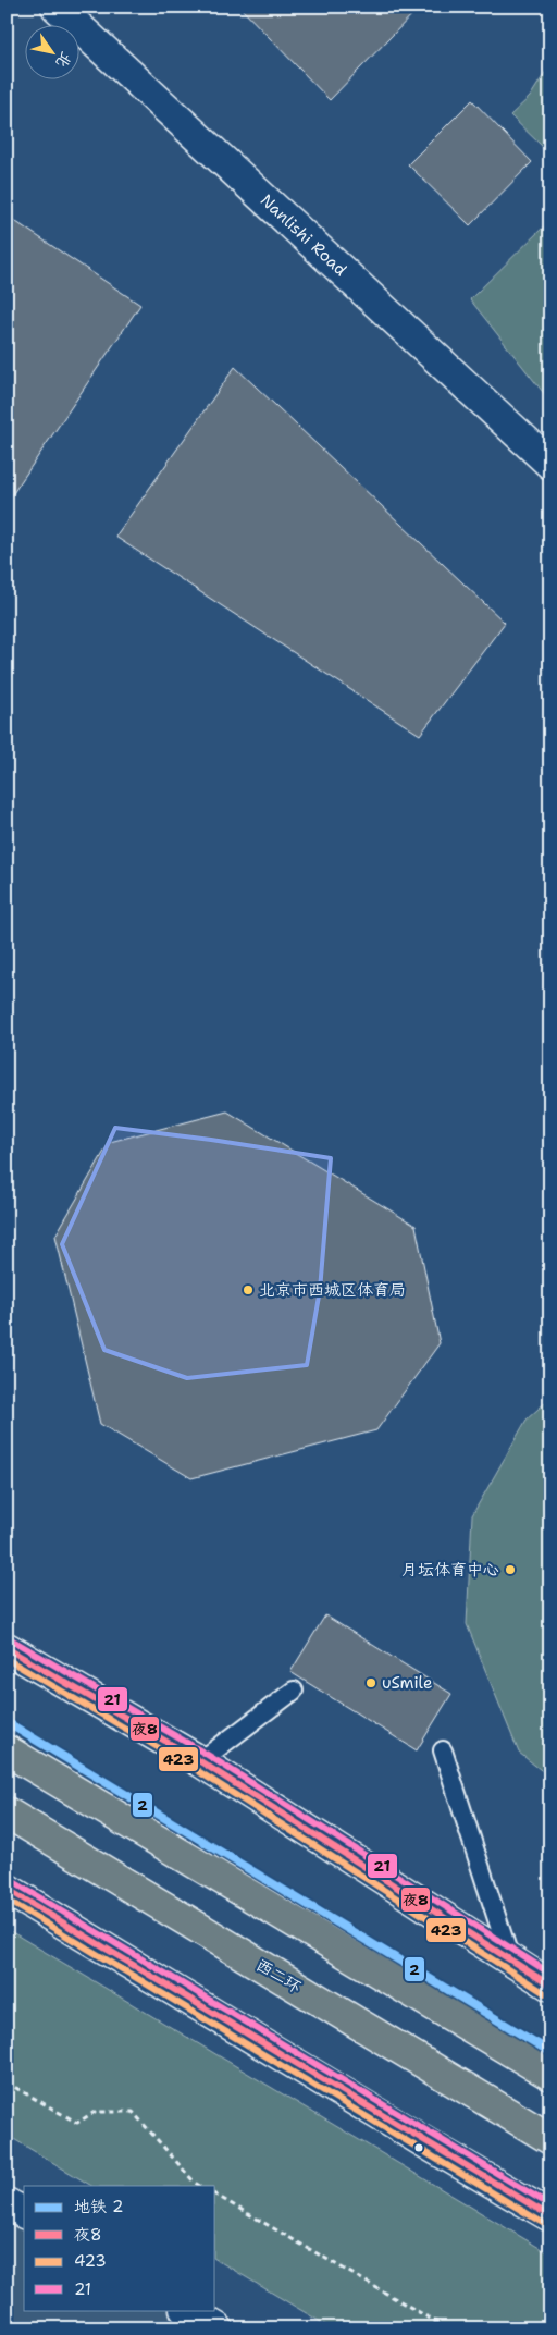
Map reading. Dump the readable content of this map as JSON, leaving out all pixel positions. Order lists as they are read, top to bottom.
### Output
{
  "streets": {
    "highway": ["西二环"],
    "street": ["Nanlishi Road"]
  },
  "places": ["北京市西城区体育局", "月坛体育中心", "uSmile"],
  "lines": [
    "transit line 21",
    "transit line 夜8",
    "transit line 423",
    "metro line 2"
  ],
  "legend": [
    "地铁 2",
    "夜8",
    "423",
    "21"
  ],
  "north": "bottom right"
}
